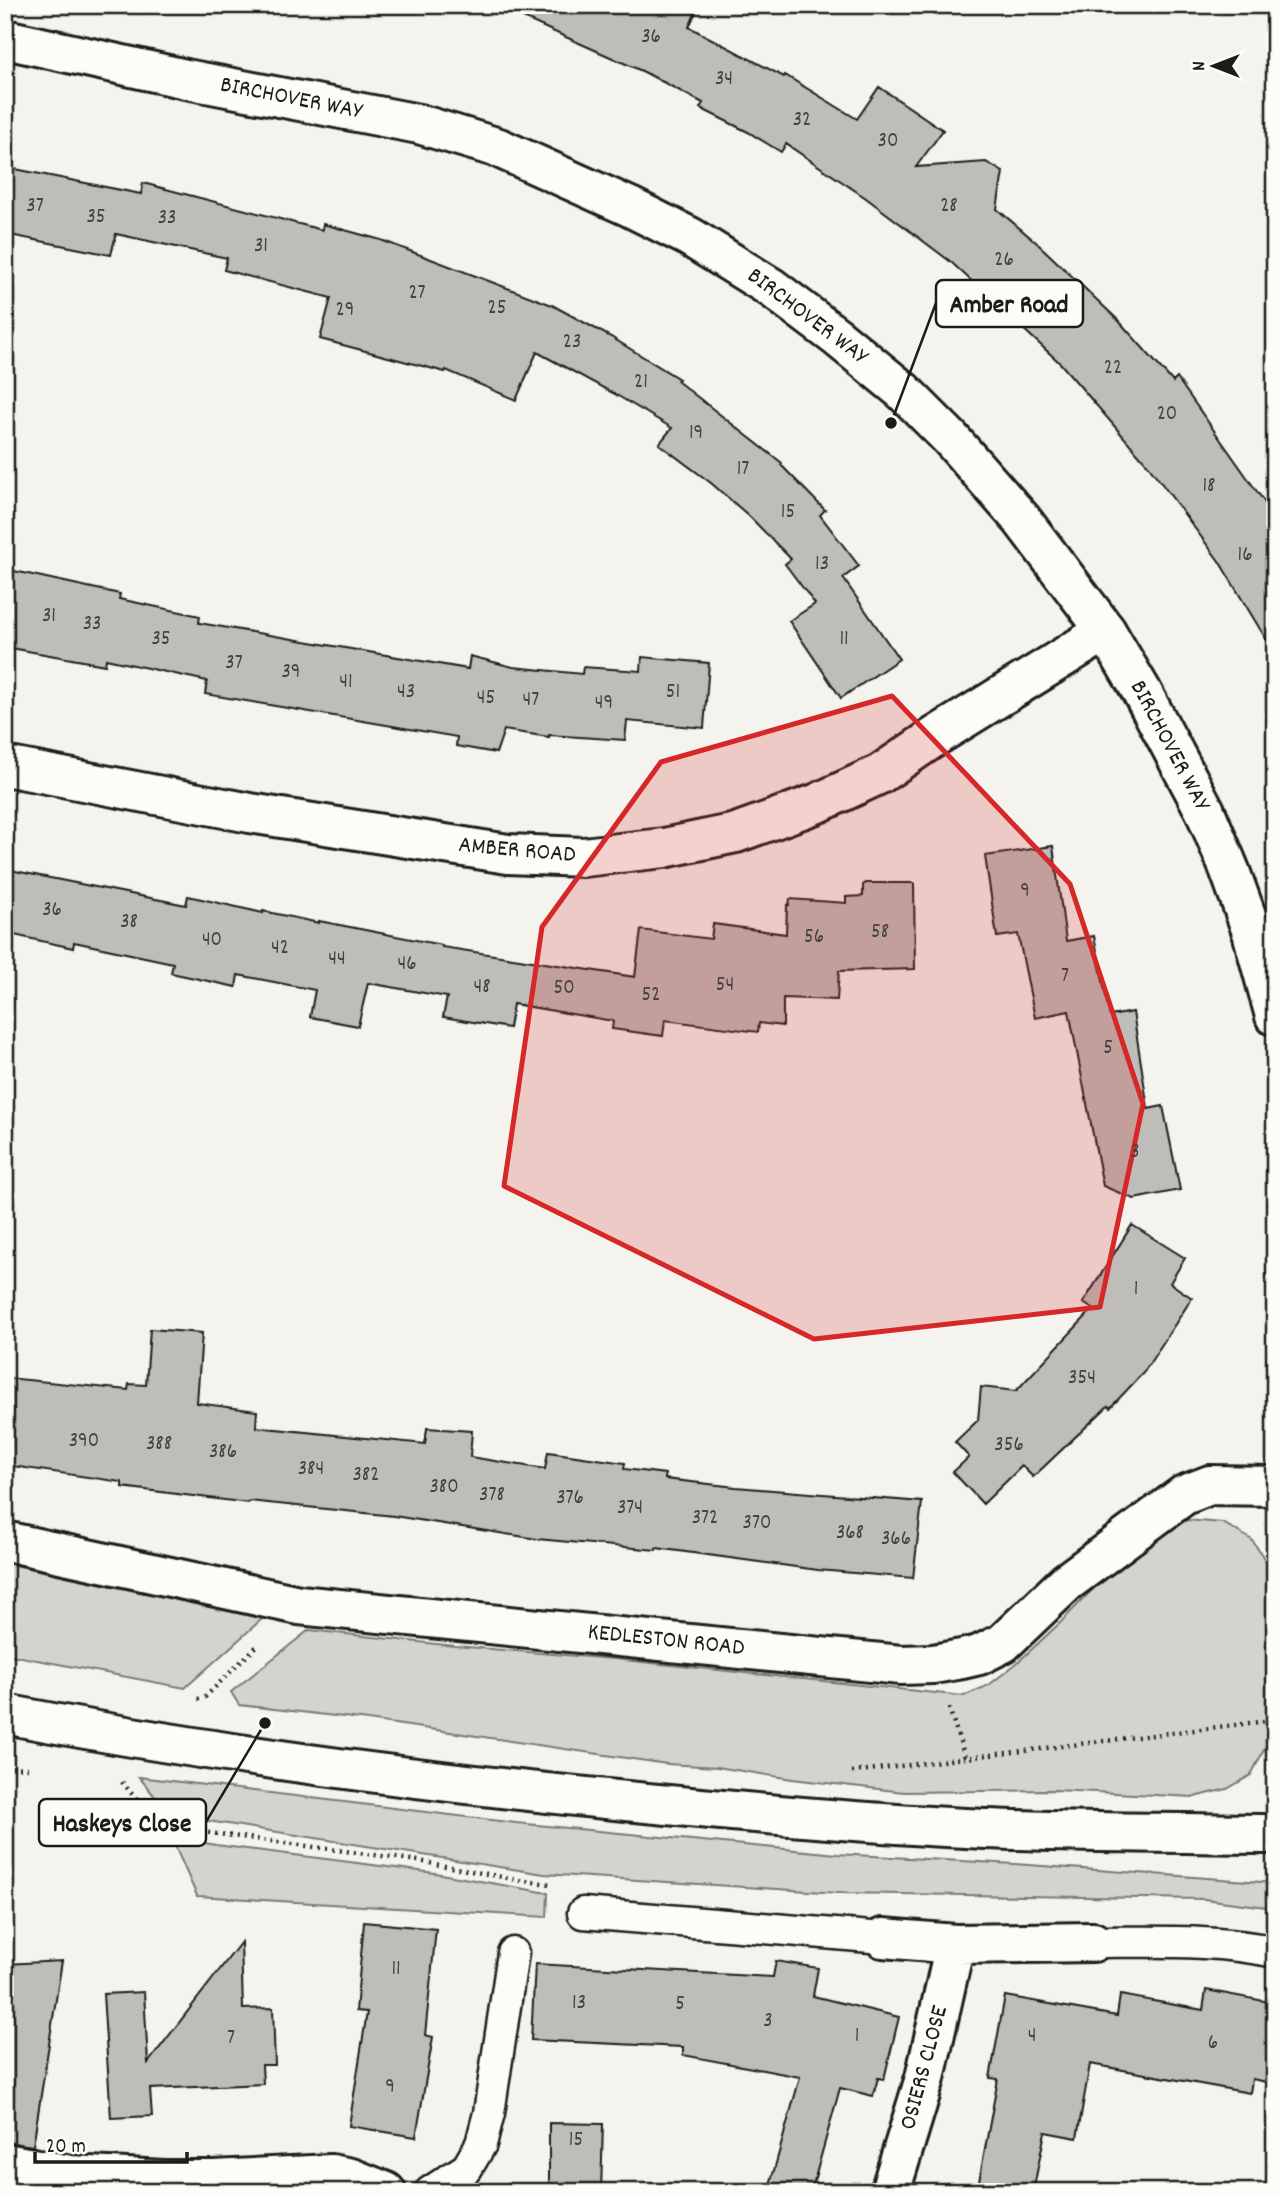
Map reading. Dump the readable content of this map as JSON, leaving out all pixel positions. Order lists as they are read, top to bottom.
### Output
{
  "streets": {
    "street": [
      "BIRCHOVER WAY",
      "AMBER ROAD",
      "KEDLESTON ROAD",
      "OSIERS CLOSE"
    ]
  },
  "crossings": [
    ["BIRCHOVER WAY", "AMBER ROAD"]
  ],
  "places": ["Amber Road", "Haskeys Close"],
  "house_numbers": [
    "36",
    "34",
    "32",
    "30",
    "37",
    "28",
    "35",
    "33",
    "31",
    "26",
    "27",
    "25",
    "29",
    "23",
    "22",
    "21",
    "20",
    "19",
    "17",
    "18",
    "15",
    "16",
    "13",
    "31",
    "33",
    "35",
    "11",
    "37",
    "39",
    "41",
    "43",
    "51",
    "45",
    "47",
    "49",
    "9",
    "36",
    "38",
    "58",
    "56",
    "40",
    "42",
    "44",
    "46",
    "7",
    "54",
    "48",
    "50",
    "52",
    "5",
    "3",
    "1",
    "354",
    "390",
    "388",
    "356",
    "386",
    "384",
    "382",
    "380",
    "378",
    "376",
    "374",
    "372",
    "370",
    "368",
    "366",
    "11",
    "13",
    "5",
    "3",
    "1",
    "4",
    "7",
    "6",
    "9",
    "15"
  ],
  "scale_bar": "20 m",
  "north": "left"
}
